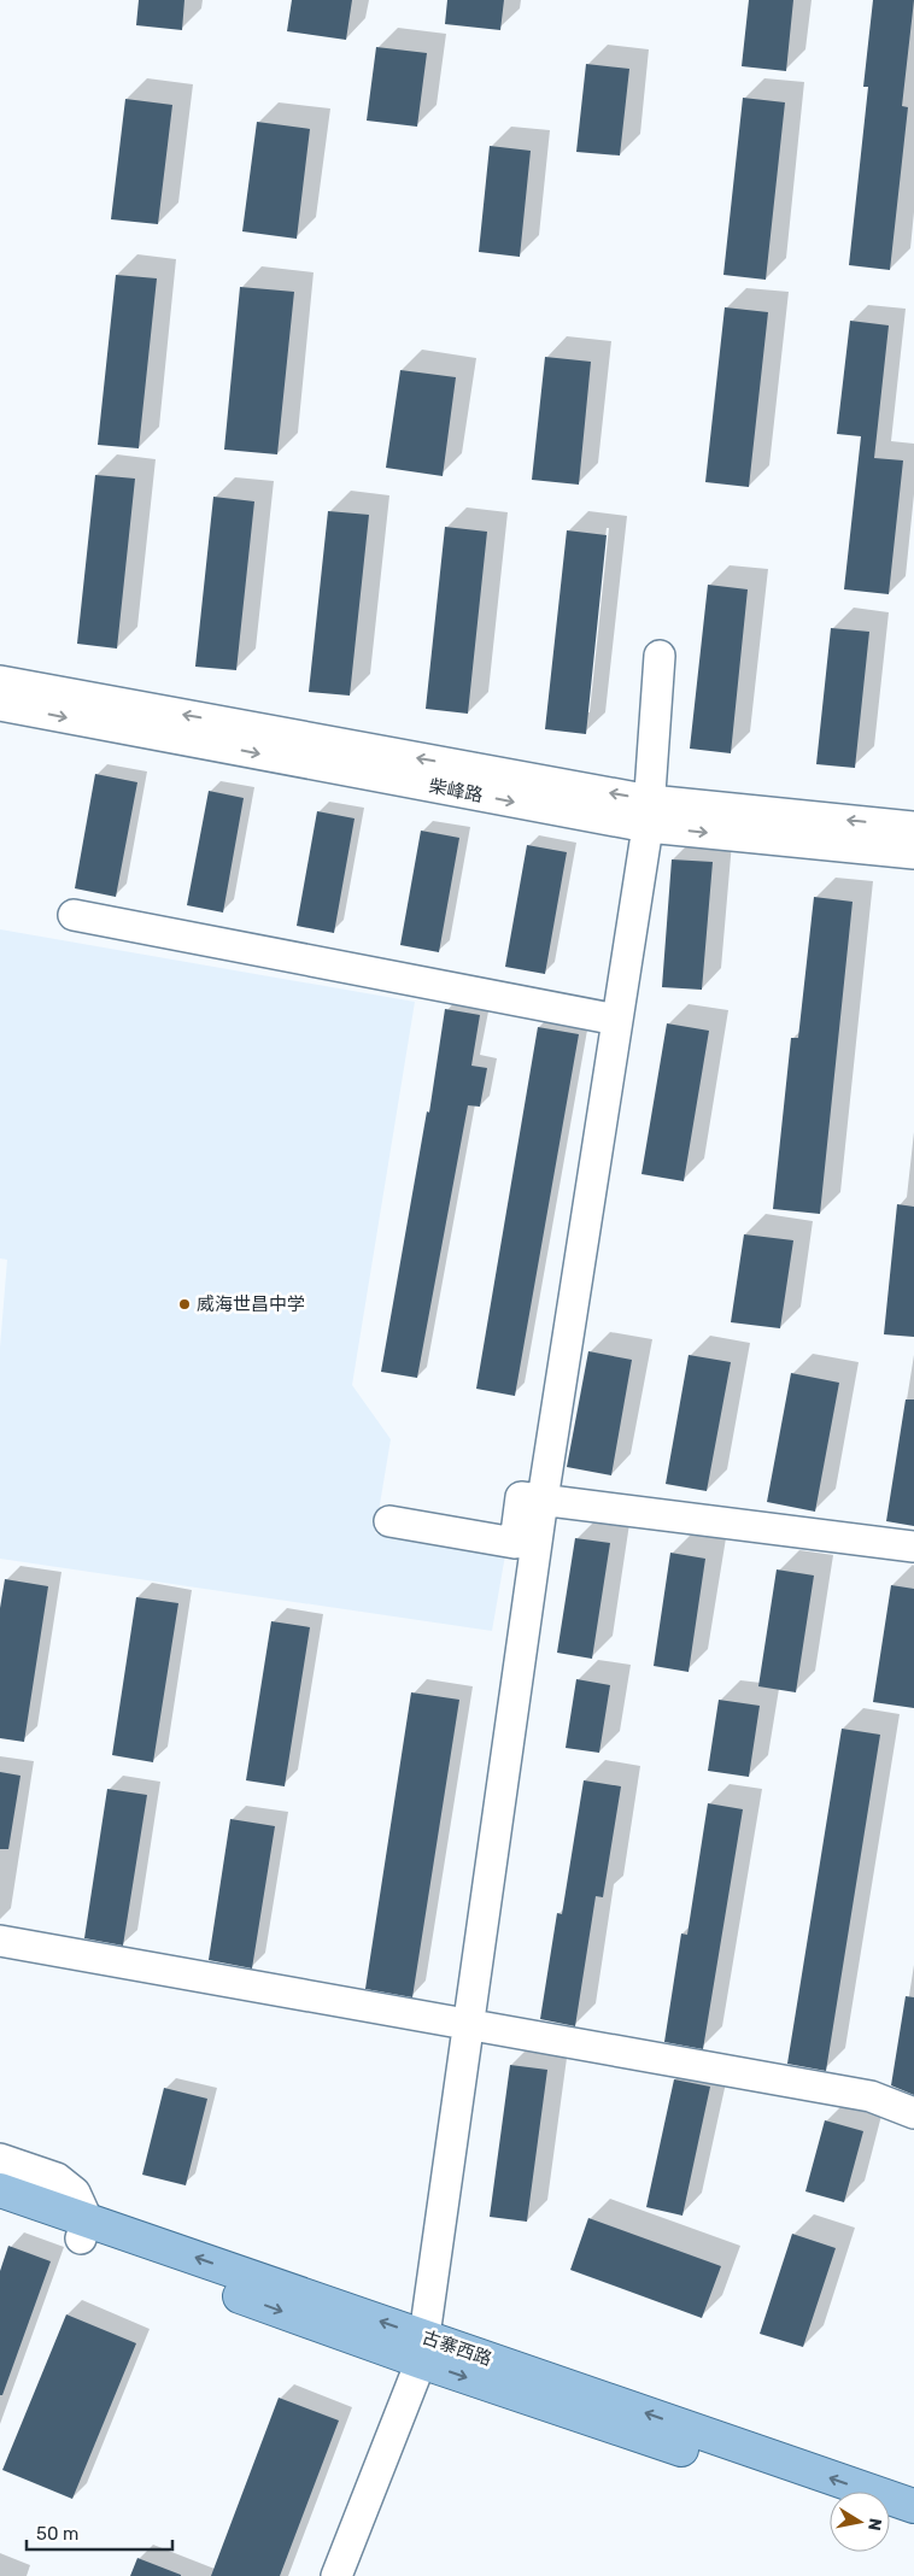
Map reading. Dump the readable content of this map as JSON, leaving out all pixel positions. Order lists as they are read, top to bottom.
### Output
{
  "streets": {
    "main road": ["古寨西路"],
    "street": ["柴峰路"]
  },
  "places": ["威海世昌中学"],
  "scale_bar": "50 m",
  "north": "right"
}
